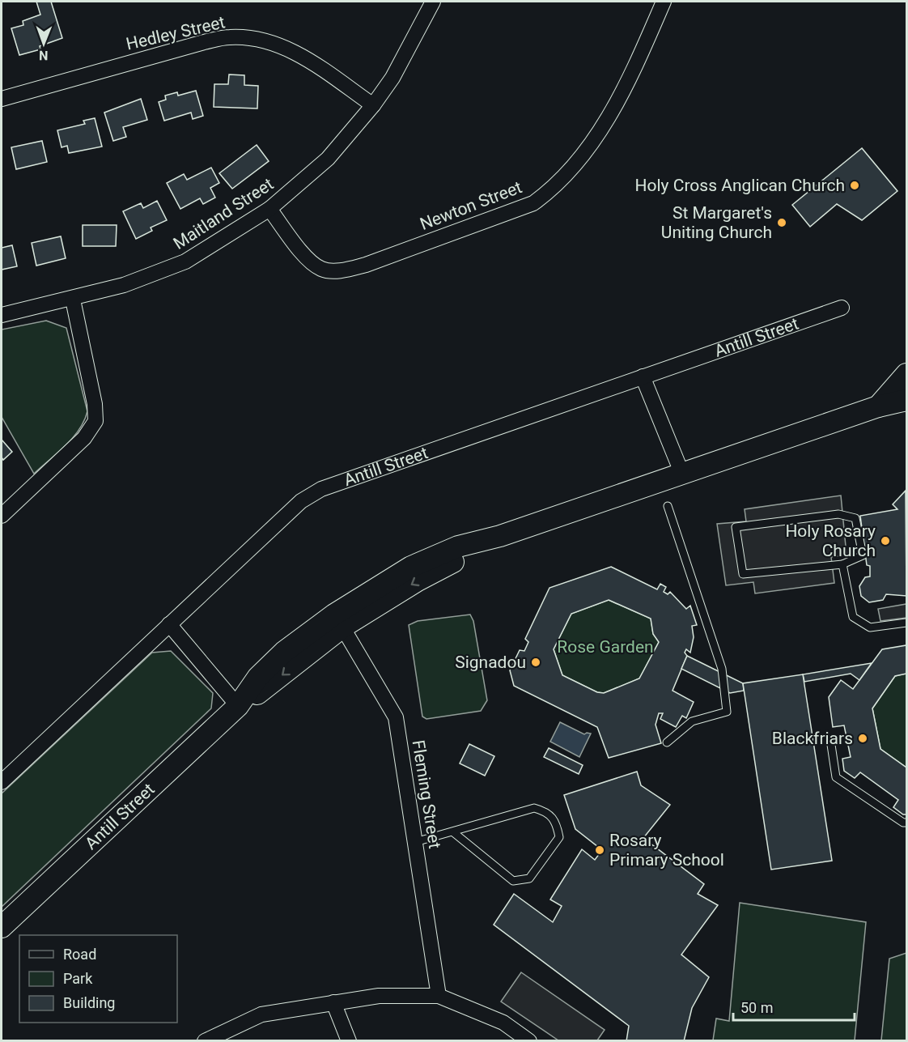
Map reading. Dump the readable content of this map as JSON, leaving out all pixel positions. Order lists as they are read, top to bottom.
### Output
{
  "streets": {
    "main road": ["Antill Street"],
    "street": [
      "Hedley Street",
      "Newton Street",
      "Maitland Street",
      "Fleming Street"
    ]
  },
  "crossings": [
    ["Hedley Street", "Maitland Street"],
    ["Newton Street", "Maitland Street"],
    ["Antill Street", "Fleming Street"]
  ],
  "parks": ["Rose Garden"],
  "places": [
    "Holy Cross Anglican Church",
    "St Margaret's Uniting Church",
    "Holy Rosary Church",
    "Signadou",
    "Blackfriars",
    "Rosary Primary School"
  ],
  "legend": ["Road", "Park", "Building"],
  "scale_bar": "50 m",
  "north": "bottom"
}
